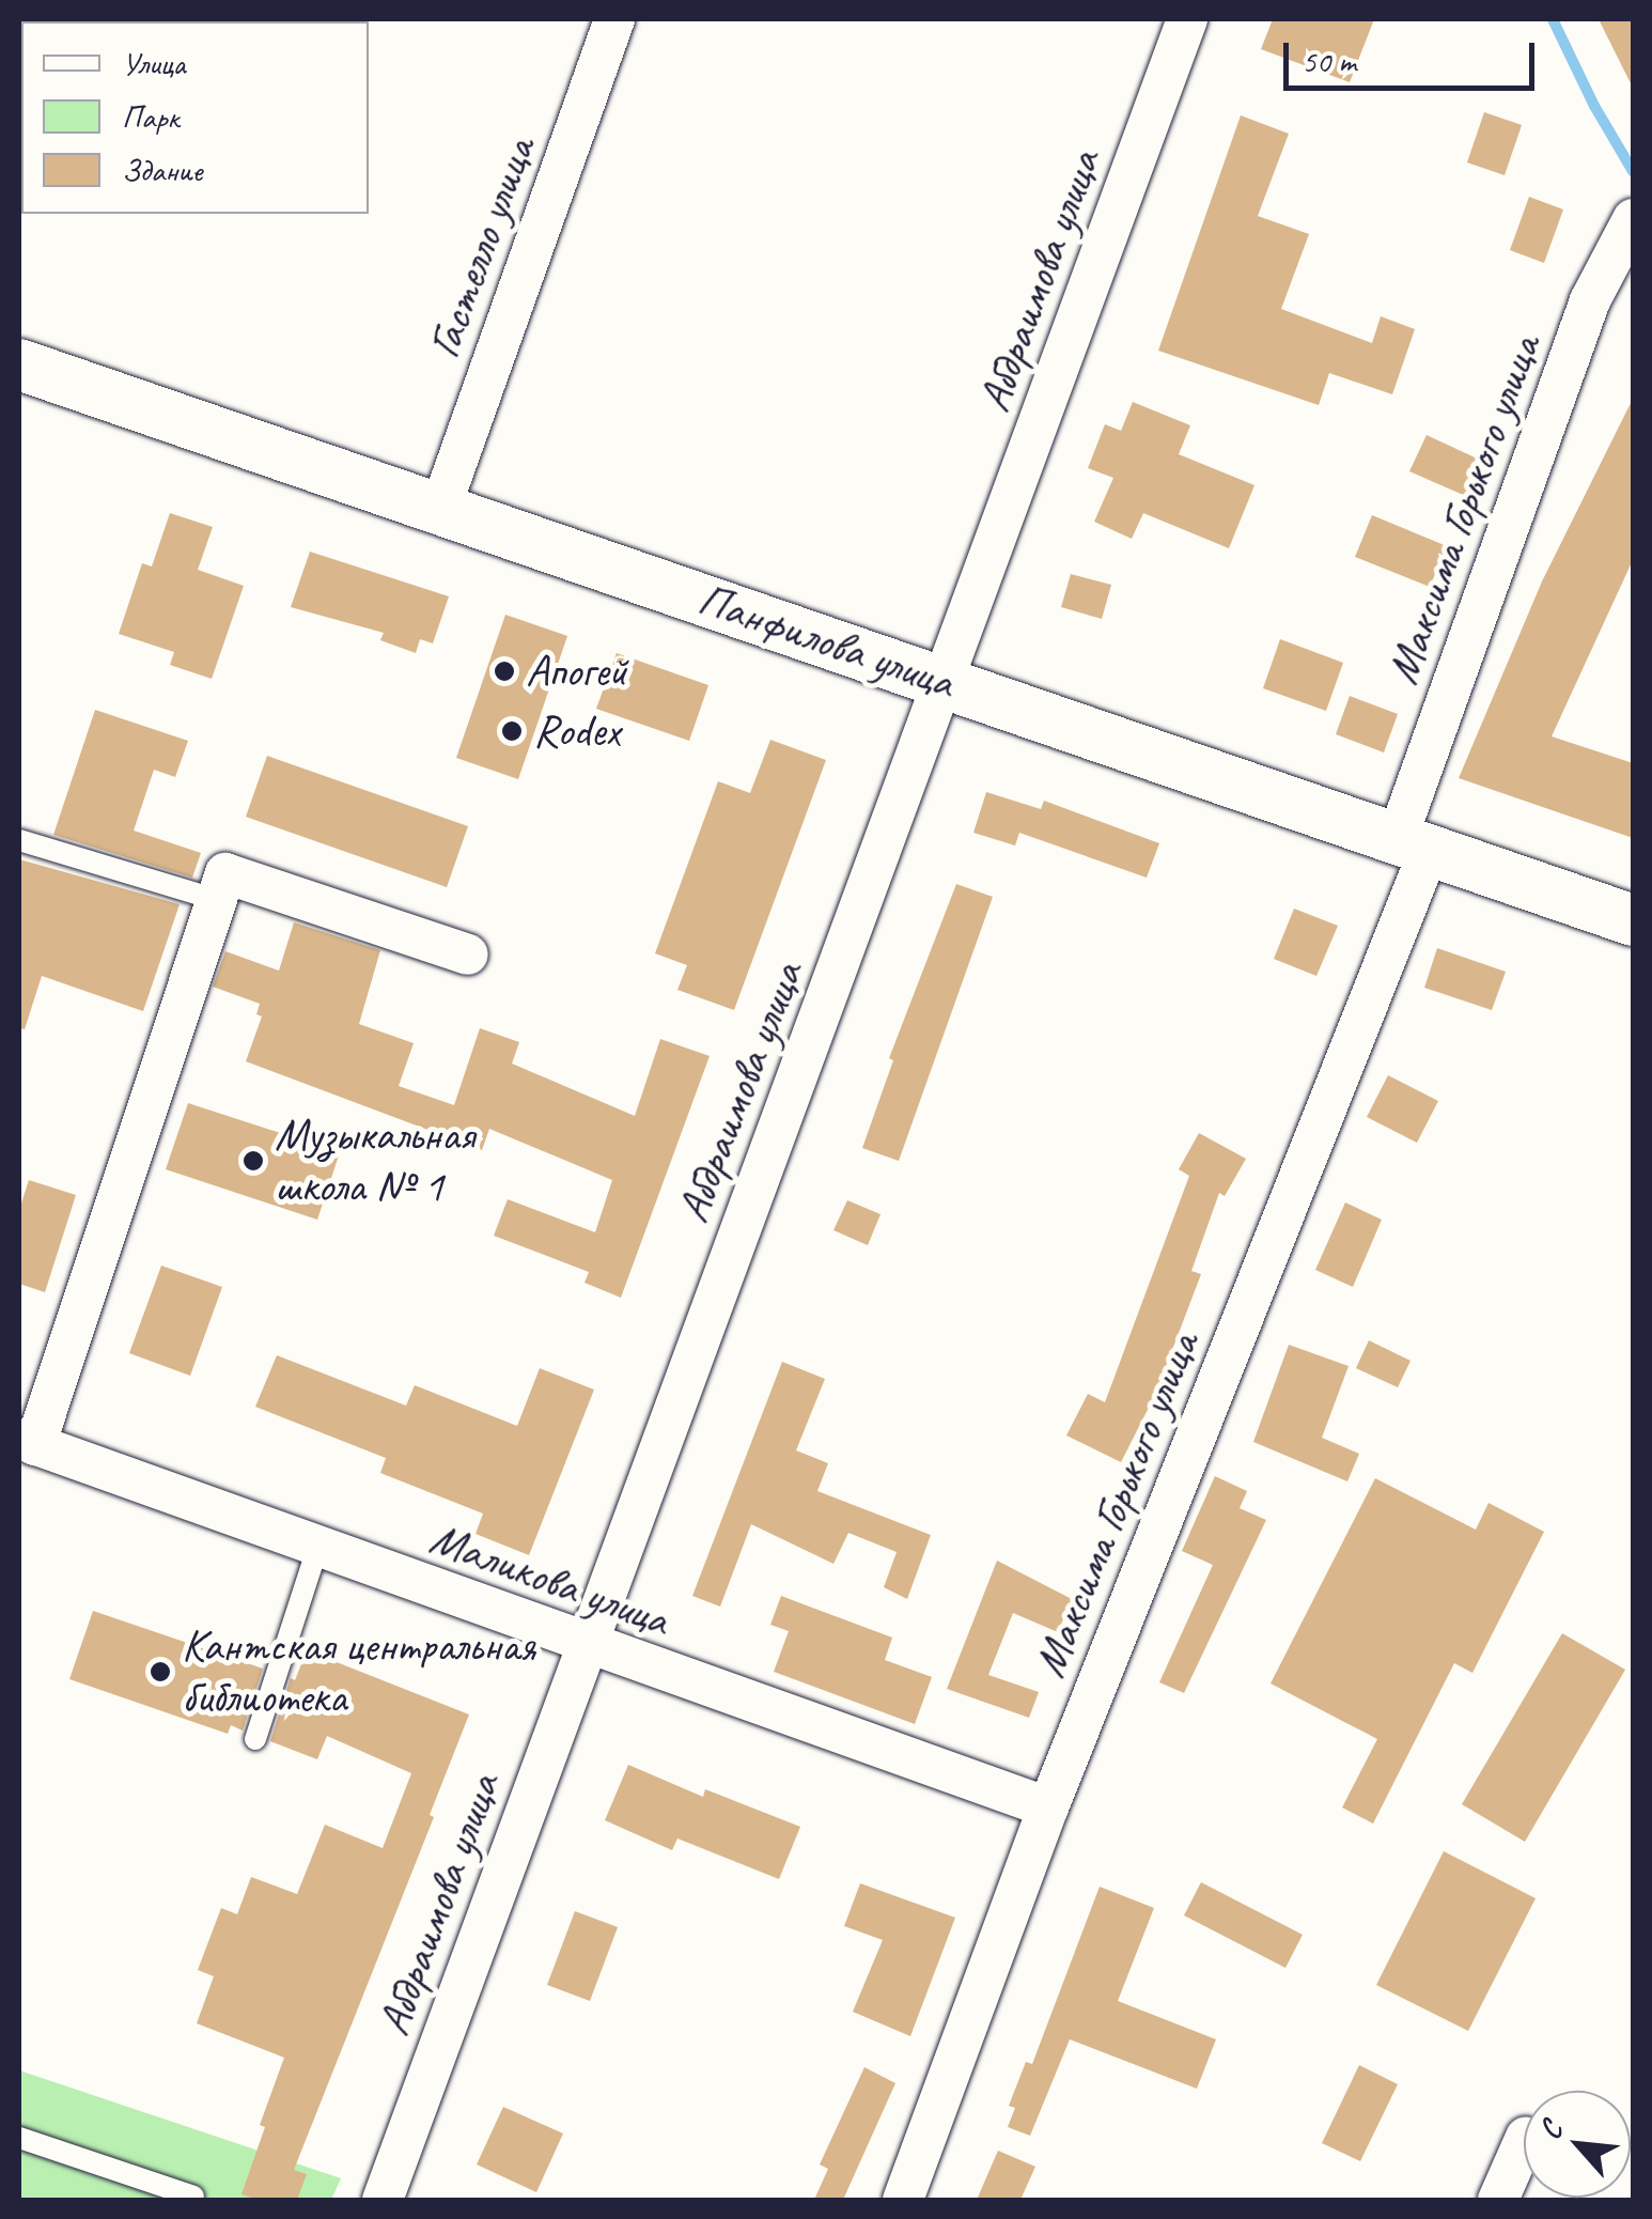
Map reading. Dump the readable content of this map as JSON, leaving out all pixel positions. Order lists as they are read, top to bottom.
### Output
{
  "streets": {
    "street": [
      "Гастелло улица",
      "Абдраимова улица",
      "Максима Горького улица",
      "Панфилова улица",
      "Маликова улица"
    ]
  },
  "crossings": [
    ["Гастелло улица", "Панфилова улица"],
    ["Абдраимова улица", "Панфилова улица"],
    ["Абдраимова улица", "Маликова улица"],
    ["Максима Горького улица", "Панфилова улица"],
    ["Максима Горького улица", "Маликова улица"]
  ],
  "places": [
    "Апогей",
    "Rodex",
    "Музыкальная школа № 1",
    "Кантская центральная библиотека"
  ],
  "legend": ["Улица", "Парк", "Здание"],
  "scale_bar": "50 m",
  "north": "top left"
}
